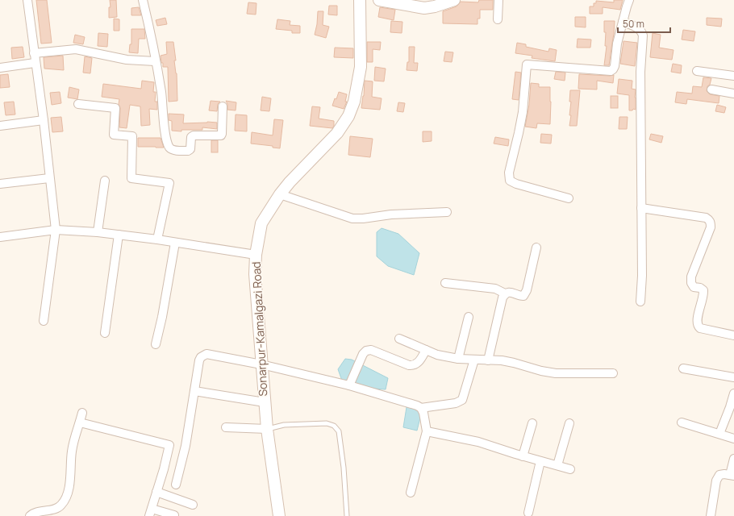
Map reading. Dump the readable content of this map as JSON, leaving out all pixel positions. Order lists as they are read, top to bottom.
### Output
{
  "streets": {
    "main road": ["Sonarpur-Kamalgazi Road"]
  },
  "scale_bar": "50 m"
}
